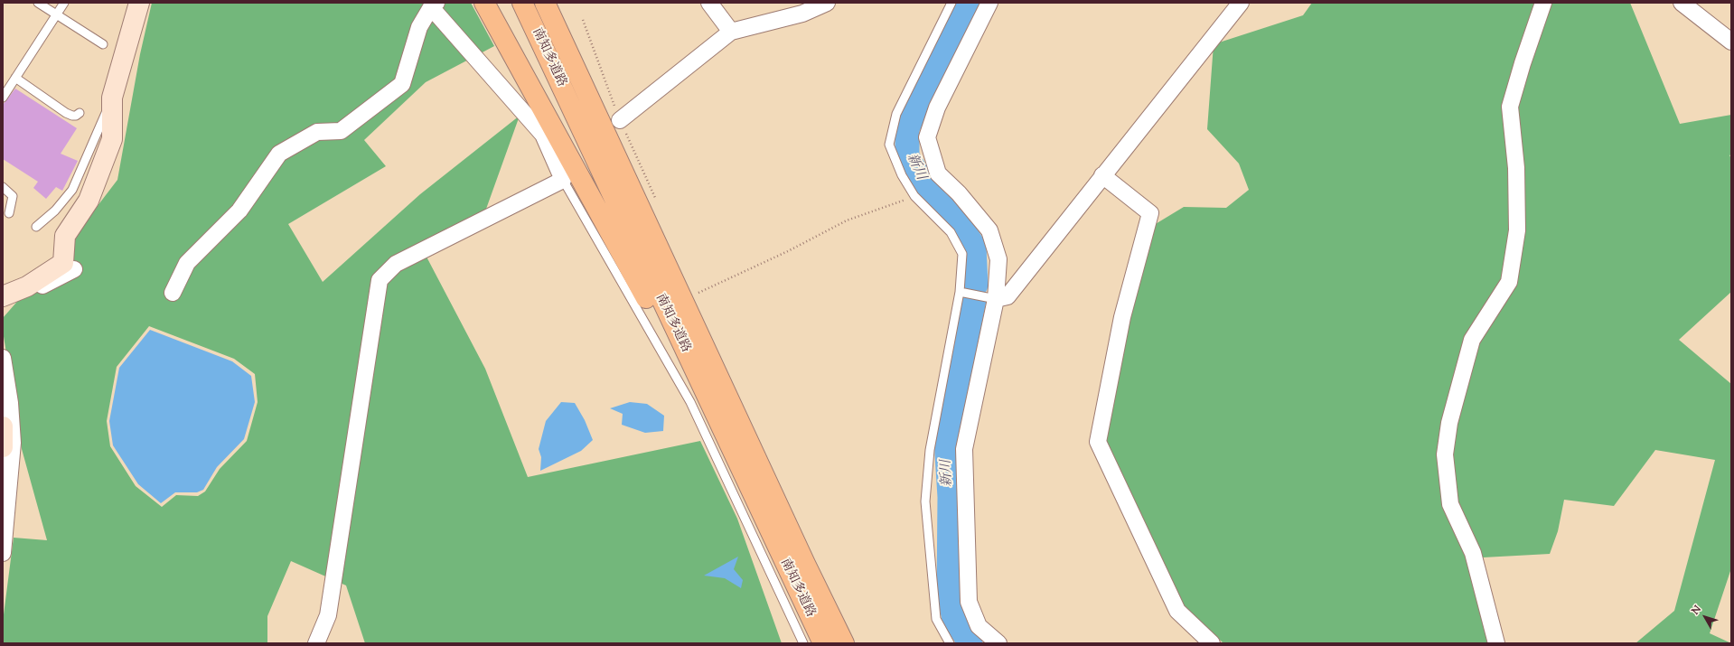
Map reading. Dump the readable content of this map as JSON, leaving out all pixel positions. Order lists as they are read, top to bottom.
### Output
{
  "streets": {
    "highway": ["南知多道路"]
  },
  "water": ["新川"],
  "north": "top left"
}
